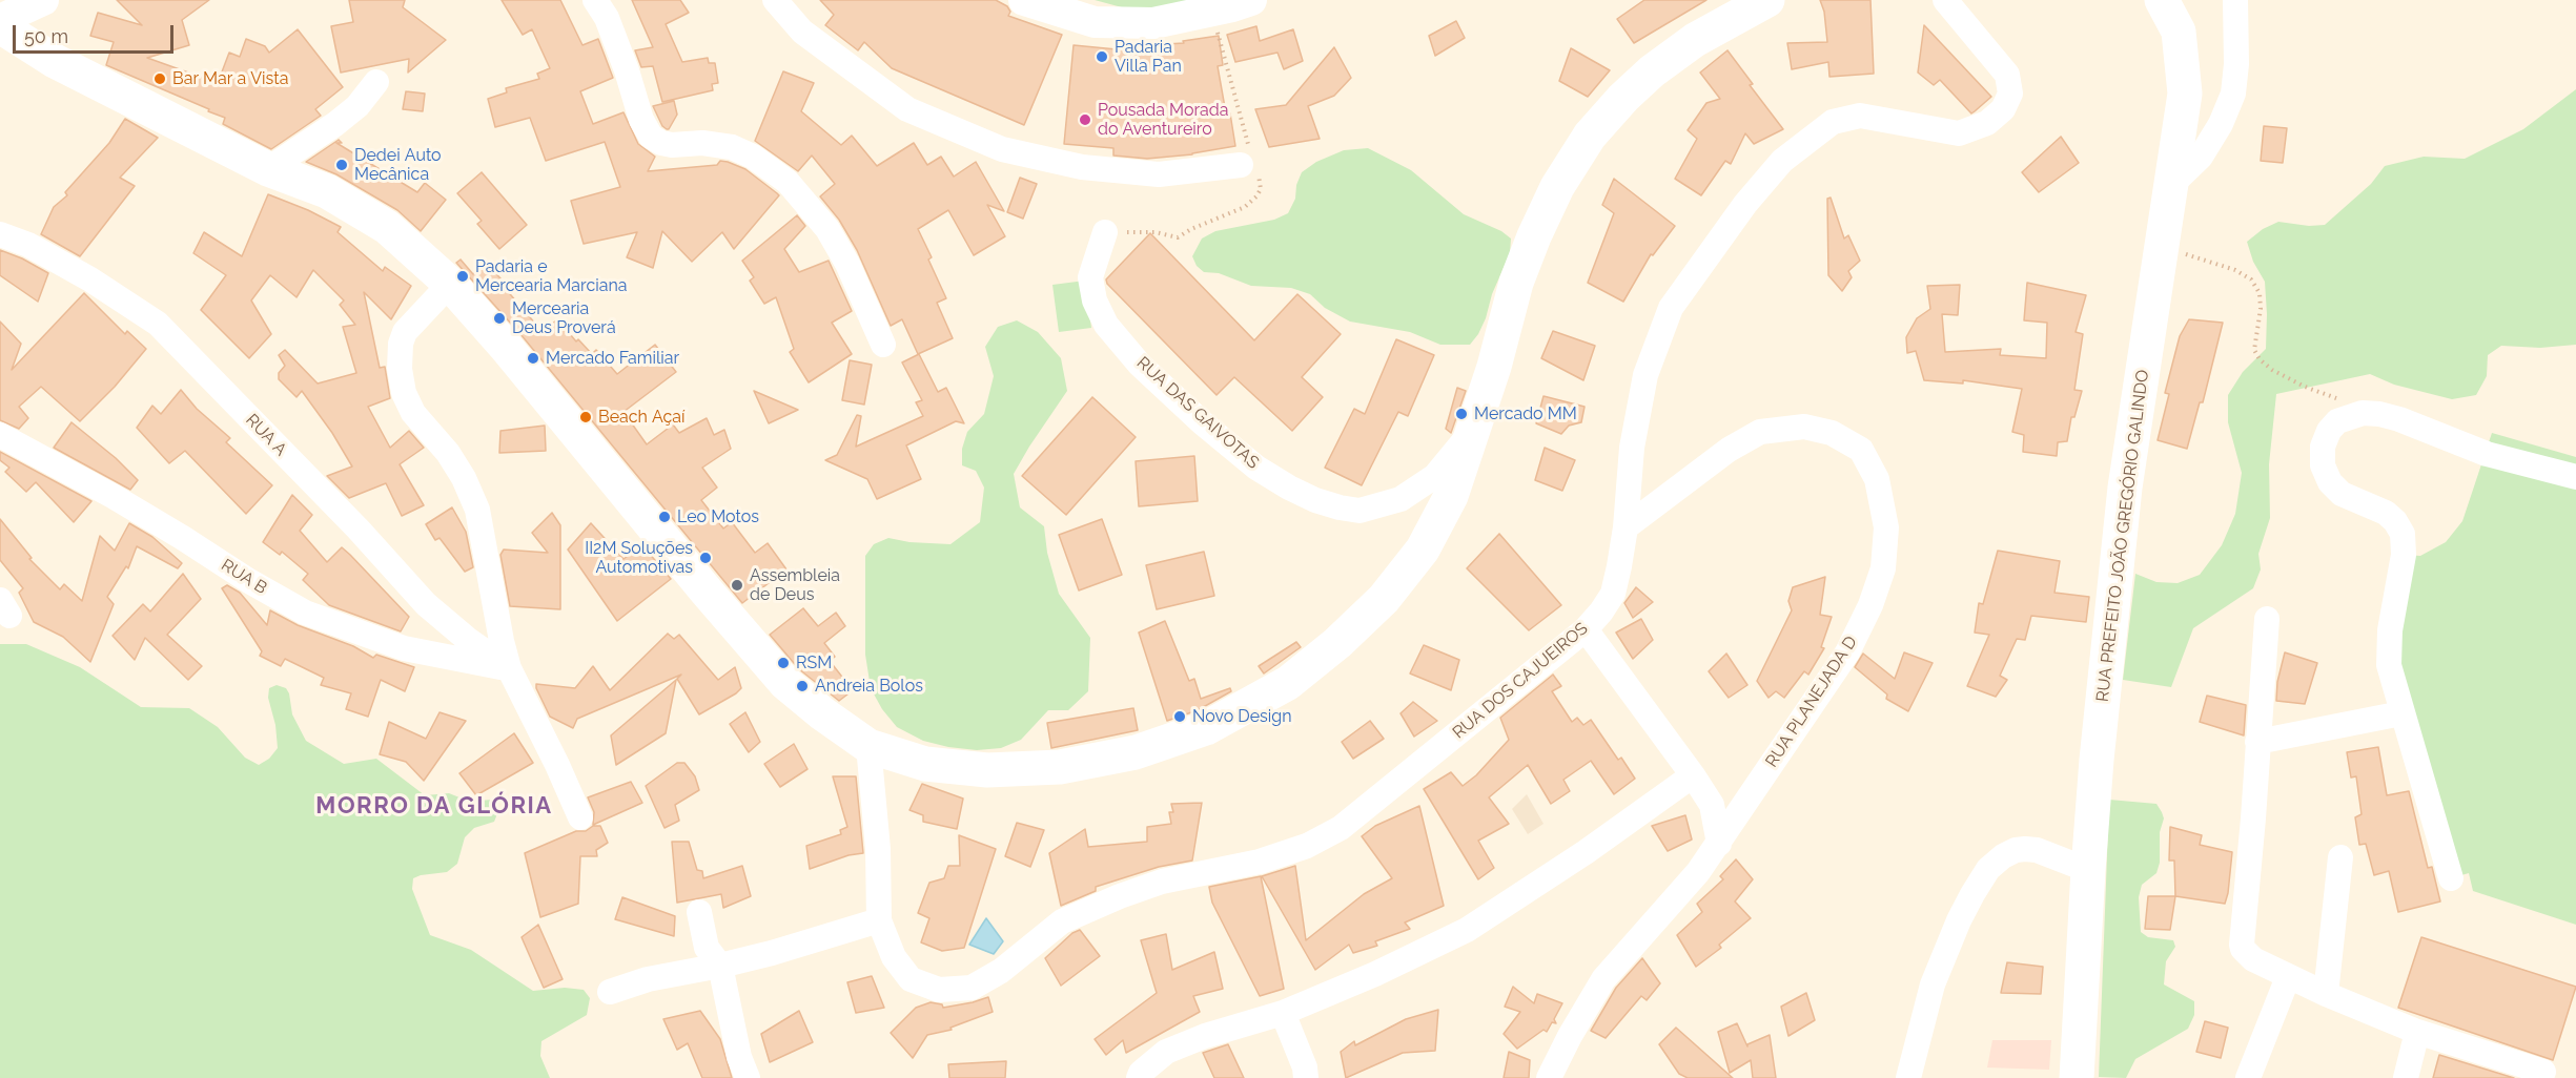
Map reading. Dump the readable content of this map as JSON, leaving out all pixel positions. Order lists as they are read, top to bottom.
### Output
{
  "streets": {
    "main road": ["RUA PREFEITO JOÃO GREGÓRIO GALINDO"],
    "street": [
      "RUA DAS GAIVOTAS",
      "RUA A",
      "RUA B",
      "RUA DOS CAJUEIROS",
      "RUA PLANEJADA D"
    ]
  },
  "crossings": [
    ["RUA A", "RUA B"],
    ["RUA DOS CAJUEIROS", "RUA PLANEJADA D"]
  ],
  "districts": ["MORRO DA GLÓRIA"],
  "places": [
    "Padaria Villa Pan",
    "Bar Mar a Vista",
    "Pousada Morada do Aventureiro",
    "Dedei Auto Mecânica",
    "Padaria e Mercearia Marciana",
    "Mercearia Deus Proverá",
    "Mercado Familiar",
    "Mercado MM",
    "Beach Açaí",
    "Leo Motos",
    "II2M Soluções Automotivas",
    "Assembleia de Deus",
    "RSM",
    "Andreia Bolos",
    "Novo Design"
  ],
  "scale_bar": "50 m"
}
